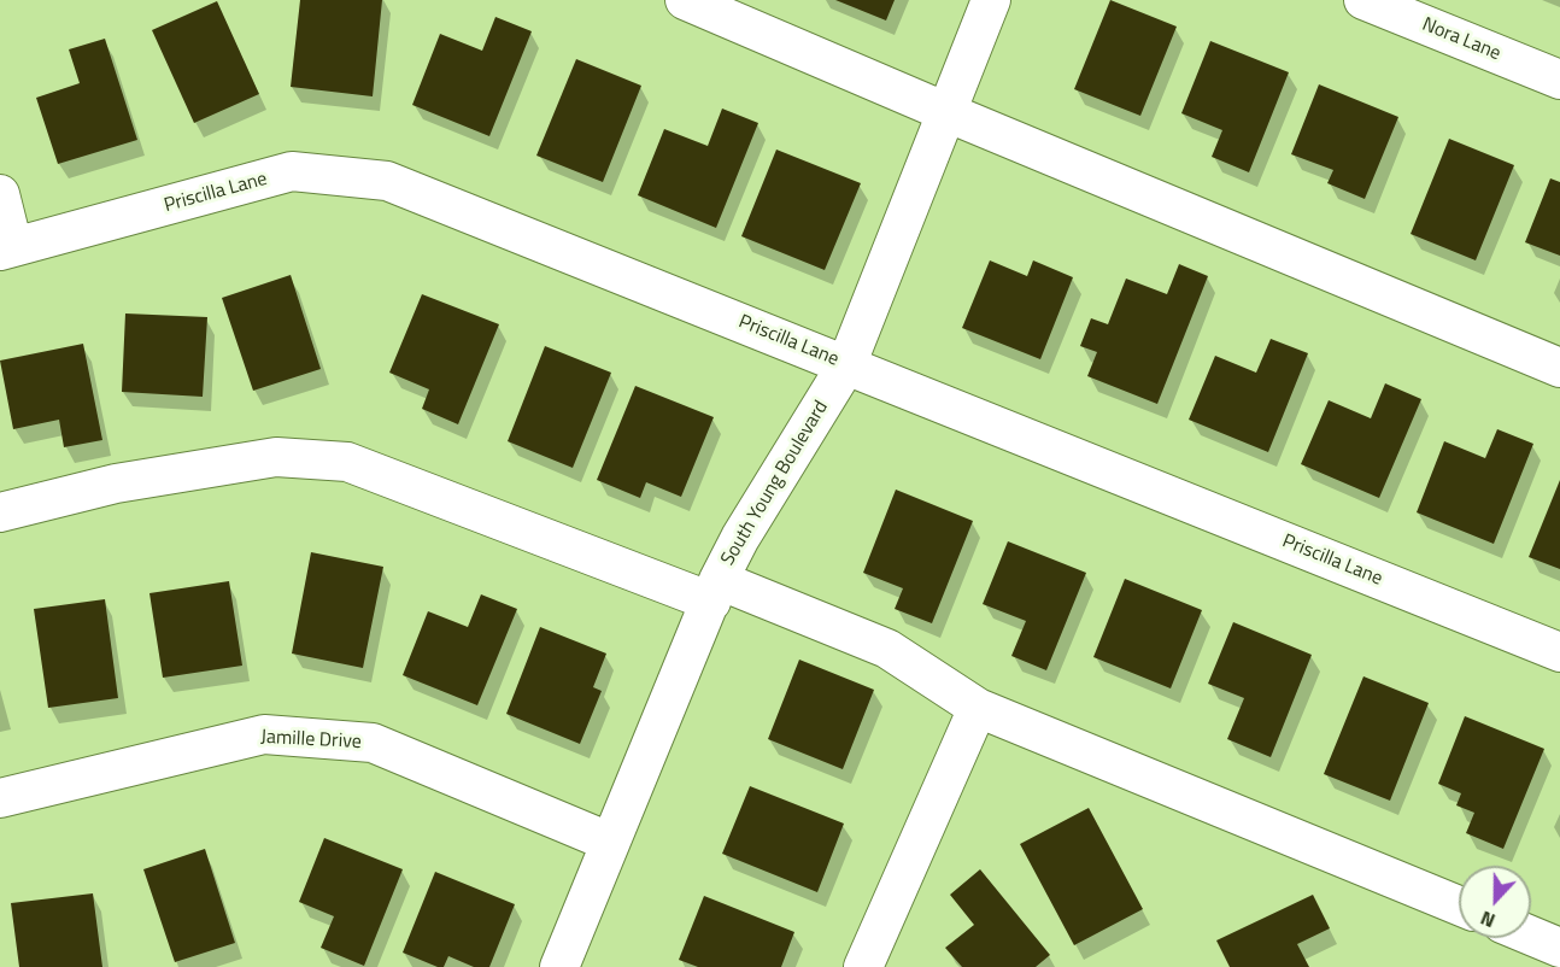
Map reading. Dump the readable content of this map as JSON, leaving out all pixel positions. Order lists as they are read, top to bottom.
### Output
{
  "streets": {
    "street": [
      "Nora Lane",
      "Priscilla Lane",
      "South Young Boulevard",
      "Jamille Drive"
    ]
  },
  "crossings": [
    ["Priscilla Lane", "South Young Boulevard"],
    ["South Young Boulevard", "Jamille Drive"]
  ],
  "north": "bottom"
}
